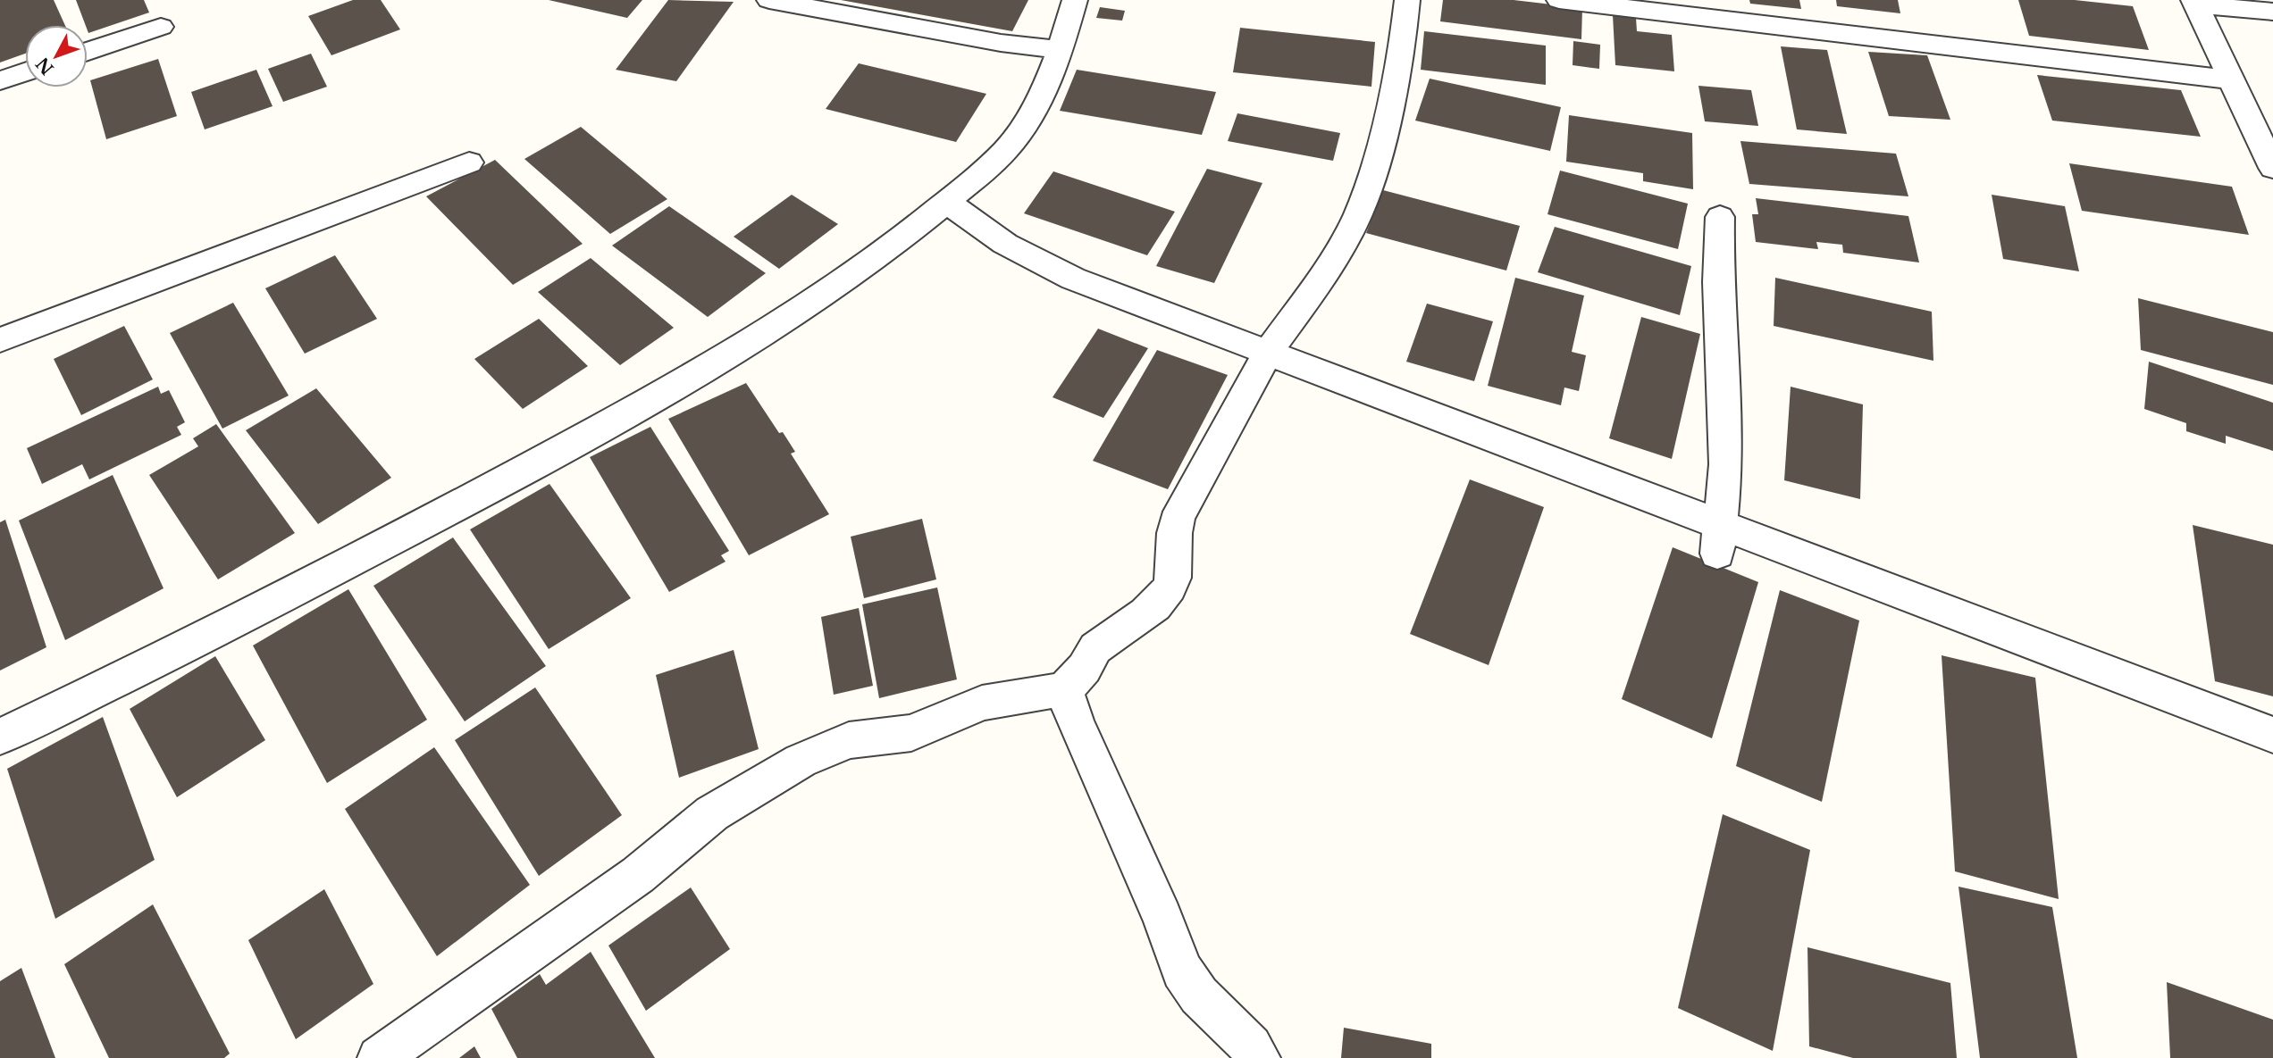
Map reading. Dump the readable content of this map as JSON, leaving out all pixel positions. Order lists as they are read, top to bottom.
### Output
{
  "north": "bottom left"
}
